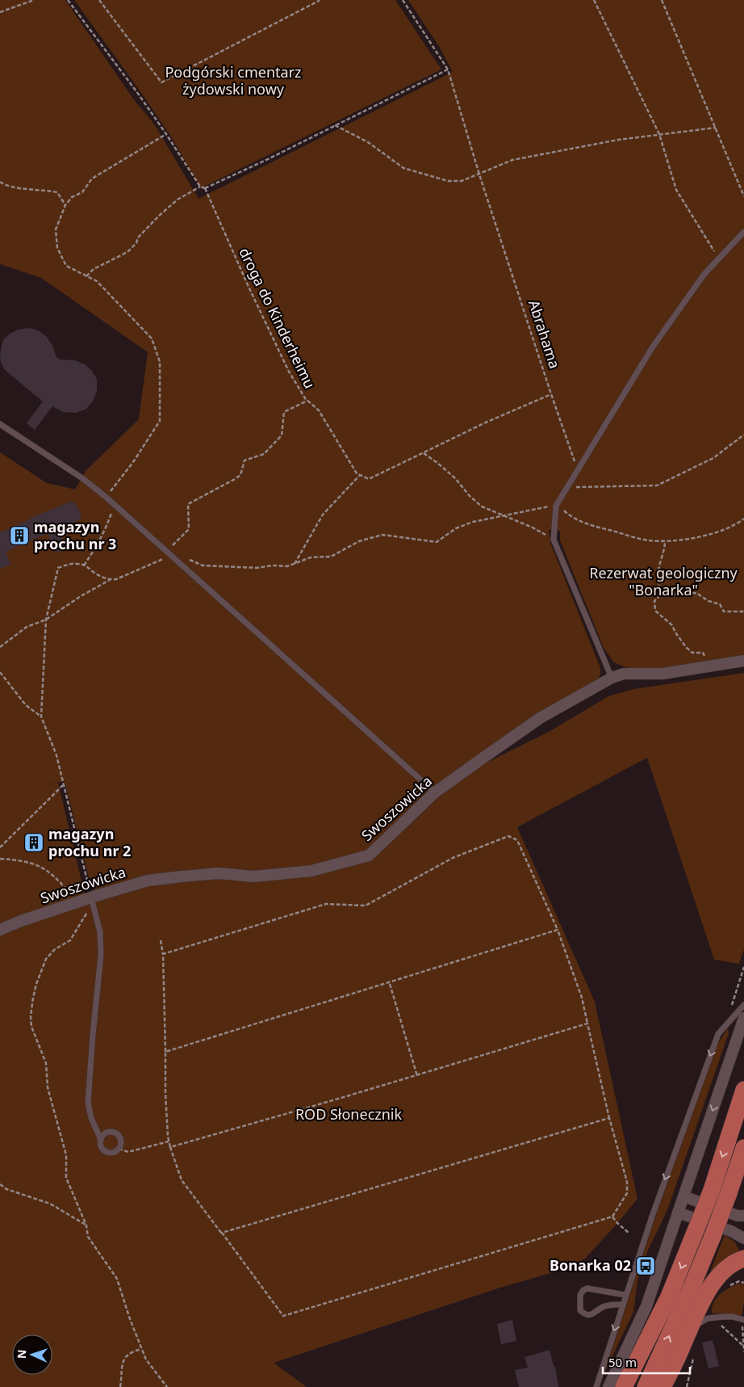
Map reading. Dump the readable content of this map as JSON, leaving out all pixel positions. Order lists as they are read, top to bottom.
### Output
{
  "streets": {
    "street": ["Swoszowicka"],
    "path": ["droga do Kinderheimu", "Abrahama"]
  },
  "parks": ["Podgórski cmentarz żydowski nowy", "Rezerwat geologiczny \"Bonarka\"", "ROD Słonecznik"],
  "places": {
    "building": ["magazyn prochu nr 3", "magazyn prochu nr 2"],
    "bus stop": ["Bonarka 02"]
  },
  "scale_bar": "50 m",
  "north": "left"
}
